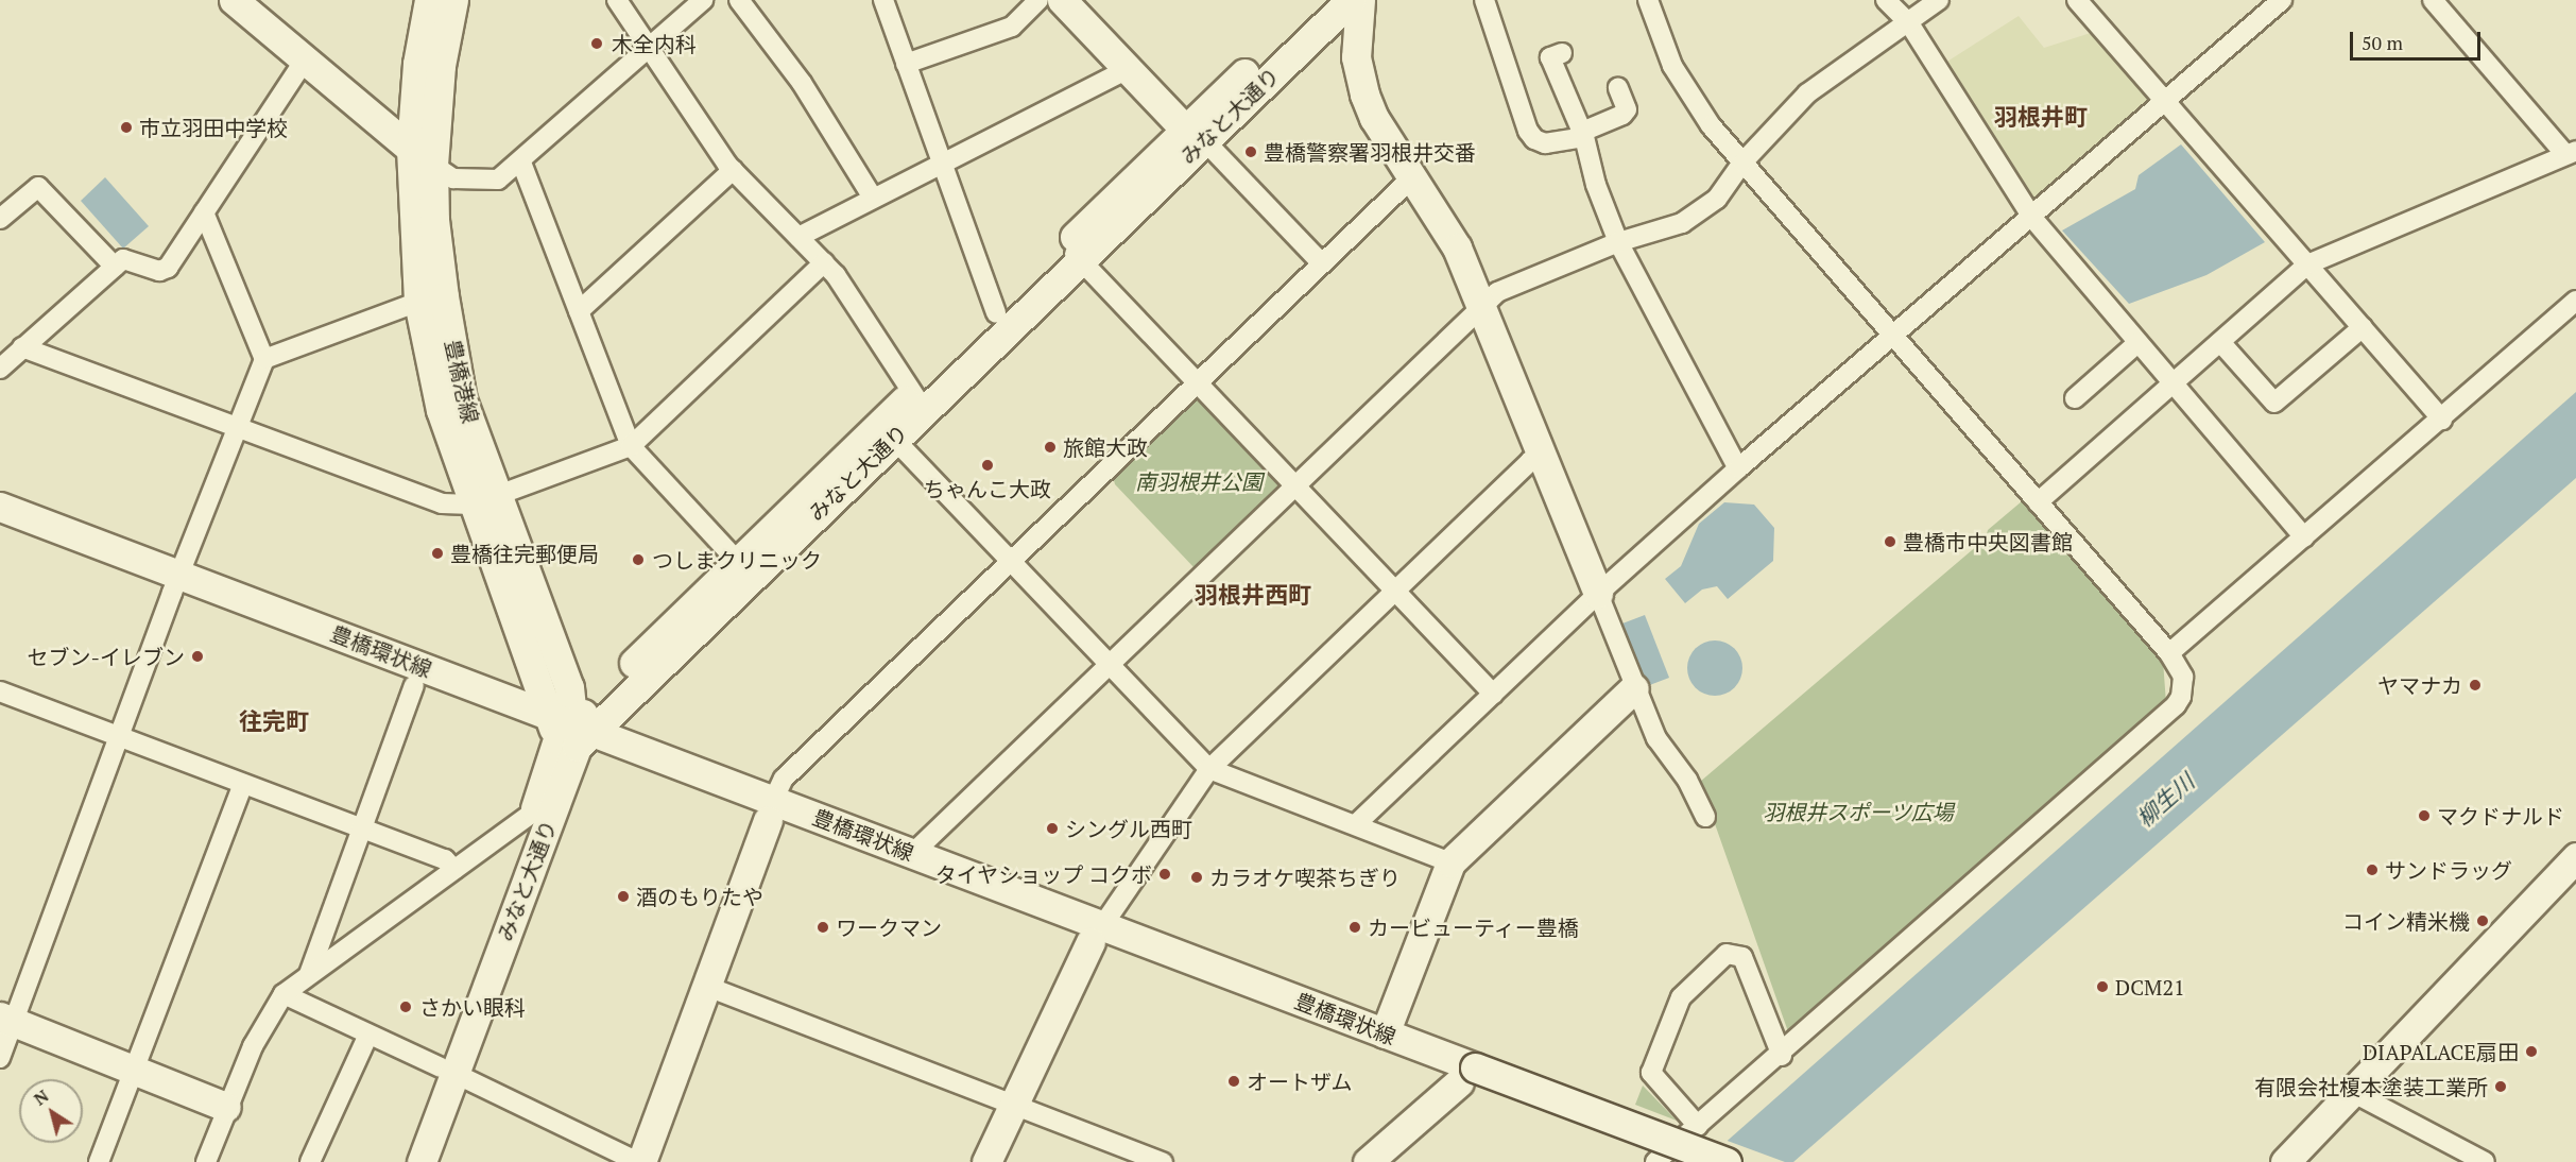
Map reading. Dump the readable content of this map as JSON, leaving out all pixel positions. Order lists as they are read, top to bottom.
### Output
{
  "streets": {
    "main road": ["みなと大通り", "豊橋港線", "豊橋環状線"]
  },
  "crossings": [
    ["みなと大通り", "豊橋港線"],
    ["みなと大通り", "豊橋環状線"],
    ["豊橋港線", "豊橋環状線"]
  ],
  "districts": ["羽根井町", "羽根井西町", "往完町"],
  "water": ["柳生川"],
  "parks": ["南羽根井公園", "羽根井スポーツ広場"],
  "places": [
    "木全内科",
    "市立羽田中学校",
    "豊橋警察署羽根井交番",
    "旅館大政",
    "ちゃんこ大政",
    "豊橋市中央図書館",
    "豊橋往完郵便局",
    "つしまクリニック",
    "セブン-イレブン",
    "ヤマナカ",
    "マクドナルド",
    "シングル西町",
    "サンドラッグ",
    "タイヤショップ コクボ",
    "カラオケ喫茶ちぎり",
    "酒のもりたや",
    "コイン精米機",
    "ワークマン",
    "カービューティー豊橋",
    "DCM21",
    "さかい眼科",
    "DIAPALACE扇田",
    "オートザム",
    "有限会社榎本塗装工業所"
  ],
  "scale_bar": "50 m",
  "north": "top left"
}
